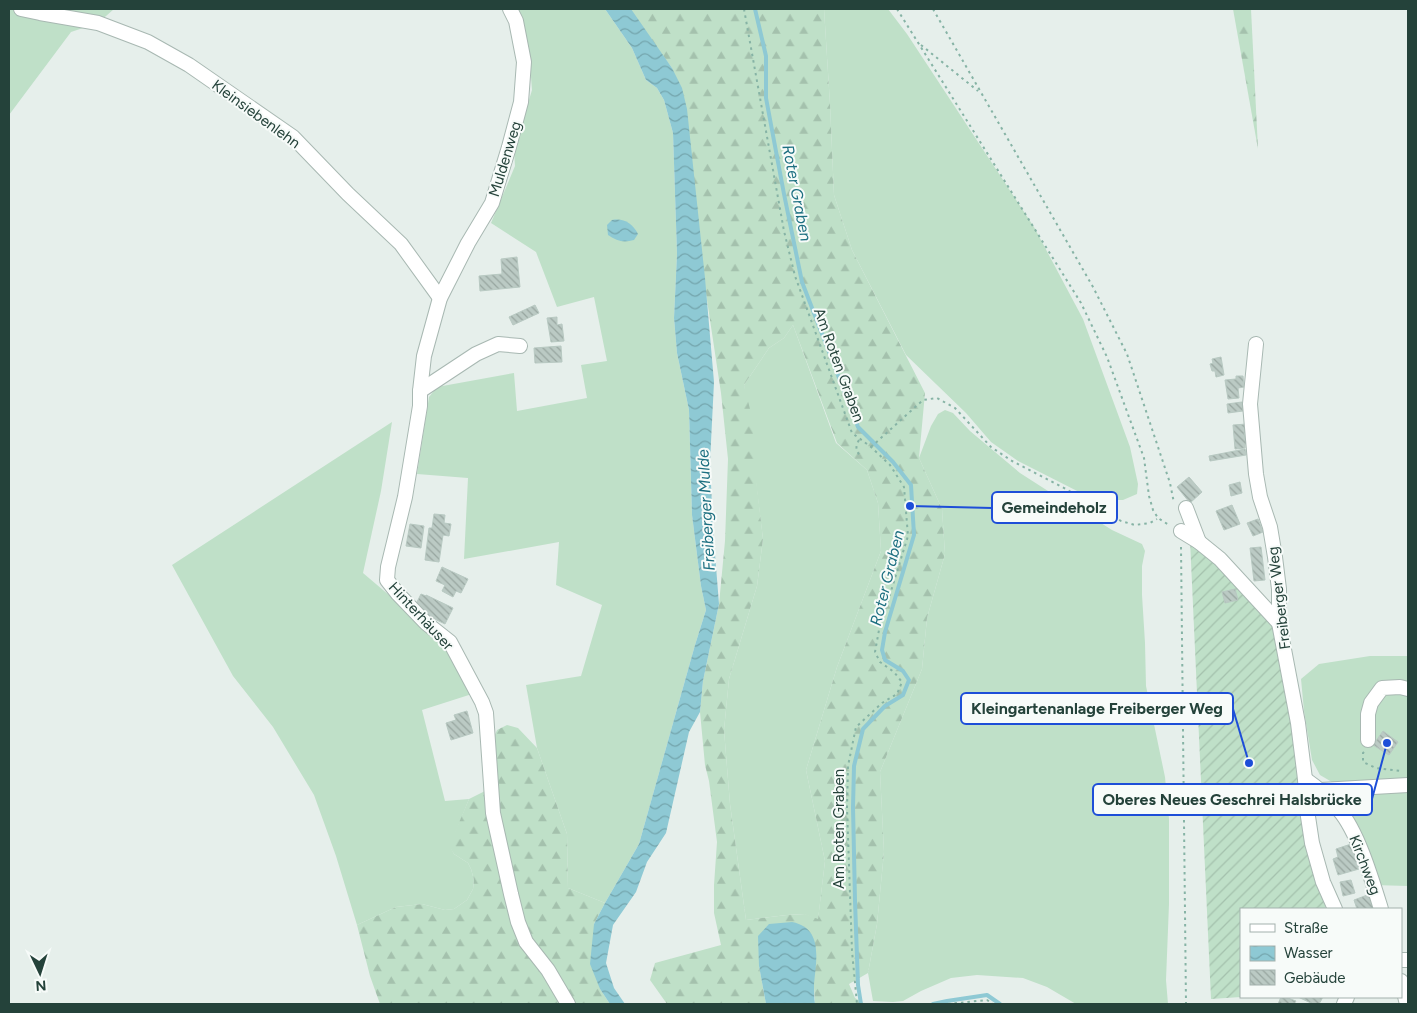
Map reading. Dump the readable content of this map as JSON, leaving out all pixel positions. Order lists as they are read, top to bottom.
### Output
{
  "streets": {
    "street": [
      "Kleinsiebenlehn",
      "Muldenweg",
      "Freiberger Weg",
      "Hinterhäuser",
      "Kirchweg"
    ],
    "path": ["Am Roten Graben"]
  },
  "crossings": [
    ["Kleinsiebenlehn", "Muldenweg"],
    ["Kleinsiebenlehn", "Hinterhäuser"],
    ["Muldenweg", "Hinterhäuser"],
    ["Freiberger Weg", "Kirchweg"]
  ],
  "water": ["Roter Graben", "Freiberger Mulde"],
  "places": ["Gemeindeholz", "Oberes Neues Geschrei Halsbrücke", "Kleingartenanlage Freiberger Weg"],
  "legend": ["Straße", "Wasser", "Gebäude"],
  "north": "bottom"
}
